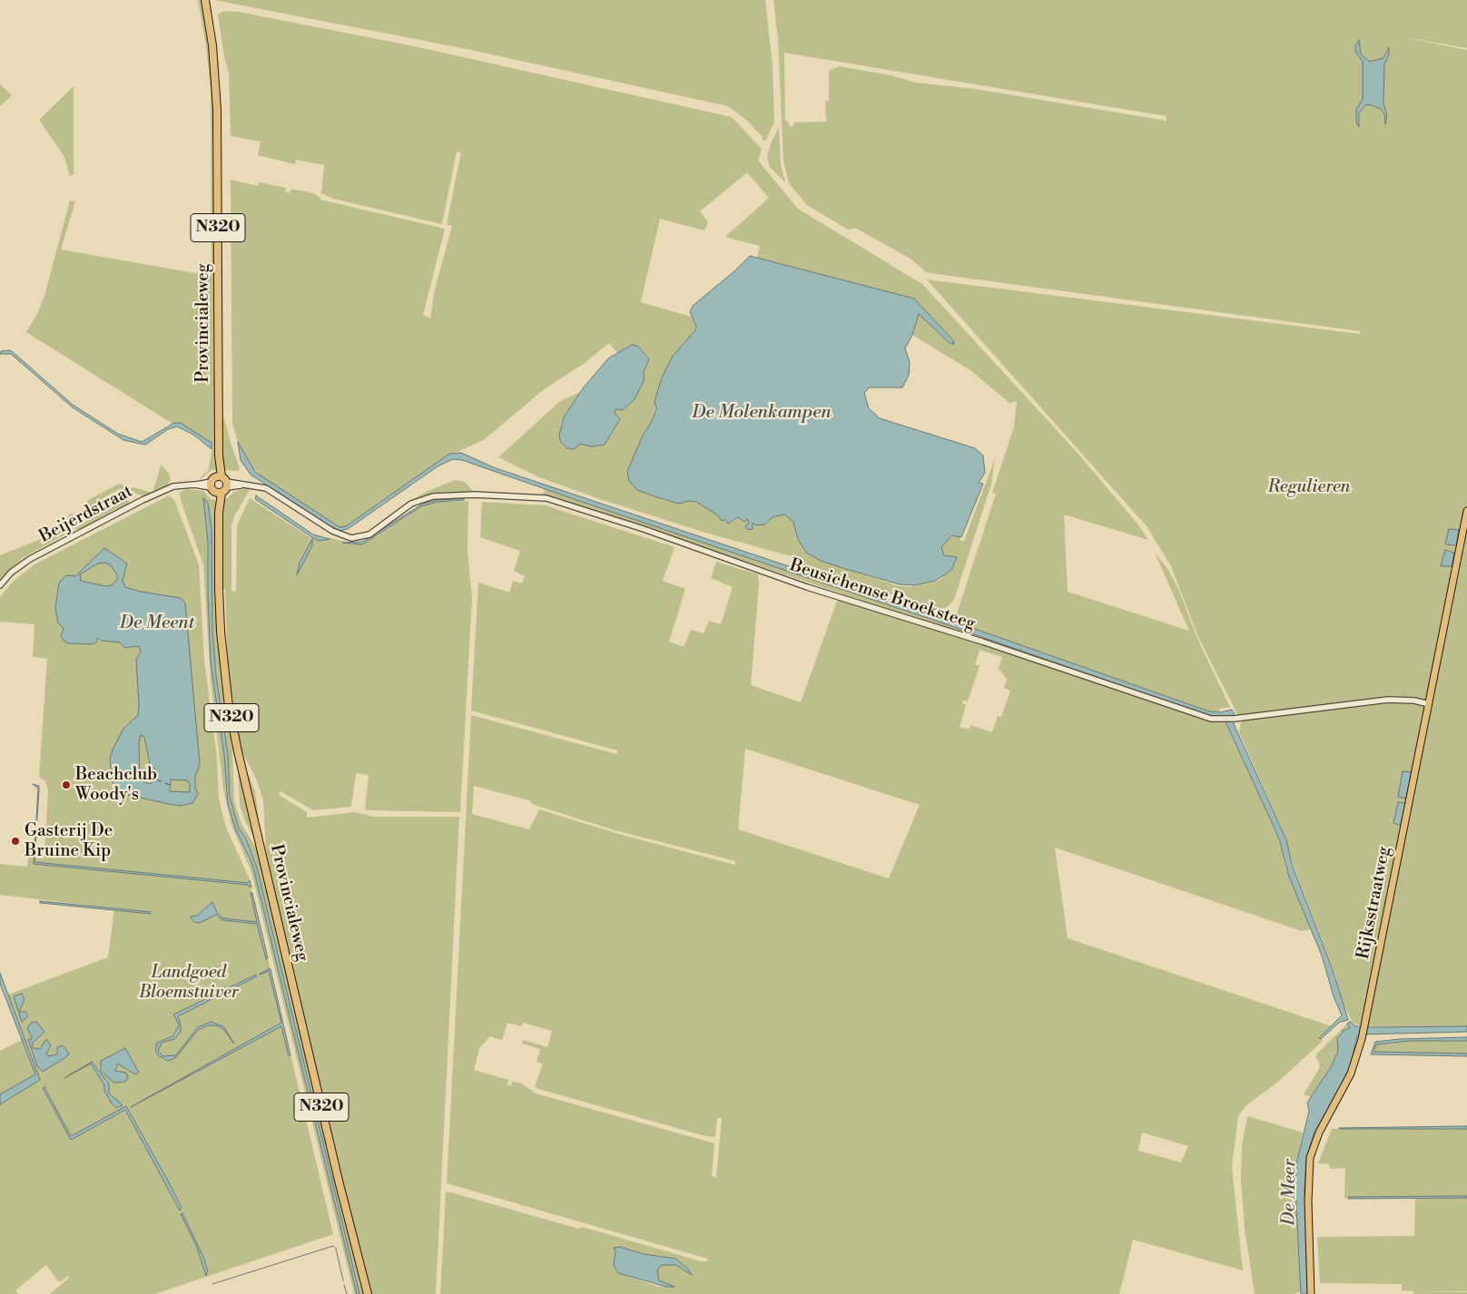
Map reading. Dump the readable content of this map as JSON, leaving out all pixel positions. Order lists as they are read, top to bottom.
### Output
{
  "streets": {
    "highway": ["N320", "Provincialeweg"],
    "main road": ["Rijksstraatweg"],
    "street": ["Beijerdstraat", "Beusichemse Broeksteeg"]
  },
  "crossings": [
    ["Provincialeweg", "Beijerdstraat"],
    ["Beijerdstraat", "Beusichemse Broeksteeg"],
    ["Beusichemse Broeksteeg", "Rijksstraatweg"]
  ],
  "water": ["De Molenkampen", "De Meent", "De Meer"],
  "parks": ["Regulieren", "Landgoed Bloemstuiver"],
  "places": ["Beachclub Woody's", "Gasterij De Bruine Kip"]
}
